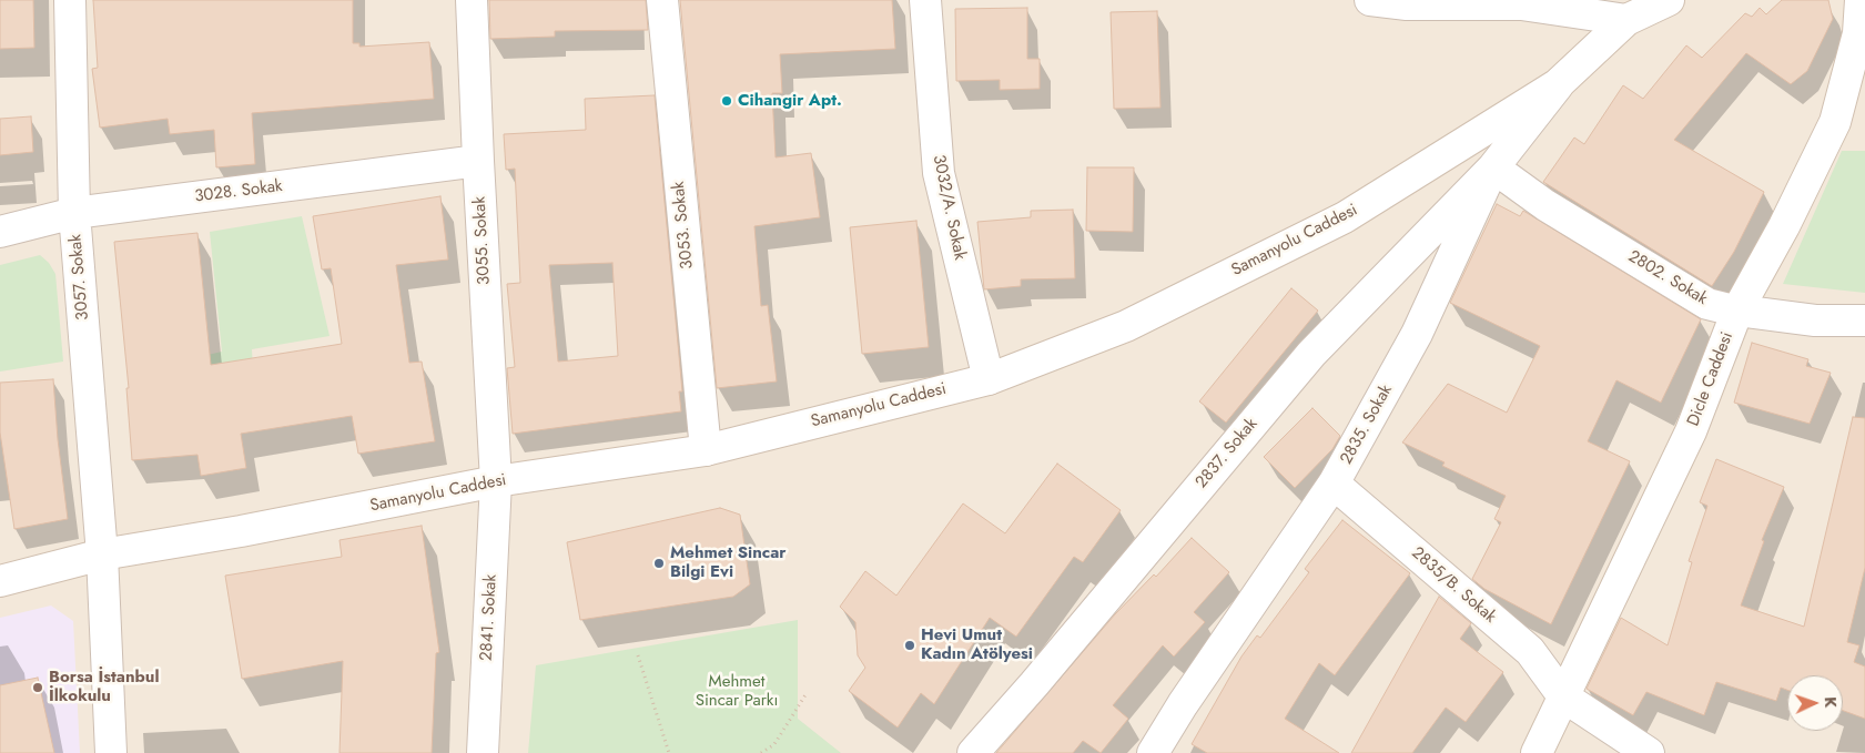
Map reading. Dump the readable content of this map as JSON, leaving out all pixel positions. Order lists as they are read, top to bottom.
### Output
{
  "streets": {
    "street": [
      "3028. Sokak",
      "3032/A. Sokak",
      "3053. Sokak",
      "3055. Sokak",
      "Samanyolu Caddesi",
      "3057. Sokak",
      "2802. Sokak",
      "Dicle Caddesi",
      "2835. Sokak",
      "2837. Sokak",
      "2835/B. Sokak",
      "2841. Sokak"
    ]
  },
  "crossings": [
    ["3028. Sokak", "3055. Sokak"],
    ["3028. Sokak", "3057. Sokak"],
    ["3032/A. Sokak", "Samanyolu Caddesi"],
    ["3053. Sokak", "Samanyolu Caddesi"],
    ["3055. Sokak", "Samanyolu Caddesi"],
    ["3055. Sokak", "2841. Sokak"],
    ["Samanyolu Caddesi", "3057. Sokak"],
    ["Samanyolu Caddesi", "2835. Sokak"],
    ["Samanyolu Caddesi", "2841. Sokak"],
    ["2802. Sokak", "Dicle Caddesi"],
    ["2802. Sokak", "2835. Sokak"],
    ["2802. Sokak", "2837. Sokak"],
    ["Dicle Caddesi", "2835/B. Sokak"],
    ["2835. Sokak", "2837. Sokak"],
    ["2835. Sokak", "2835/B. Sokak"]
  ],
  "parks": ["Mehmet Sincar Parkı"],
  "places": [
    "Cihangir Apt.",
    "Mehmet Sincar Bilgi Evi",
    "Hevi Umut Kadın Atölyesi",
    "Borsa İstanbul İlkokulu"
  ],
  "north": "right"
}
